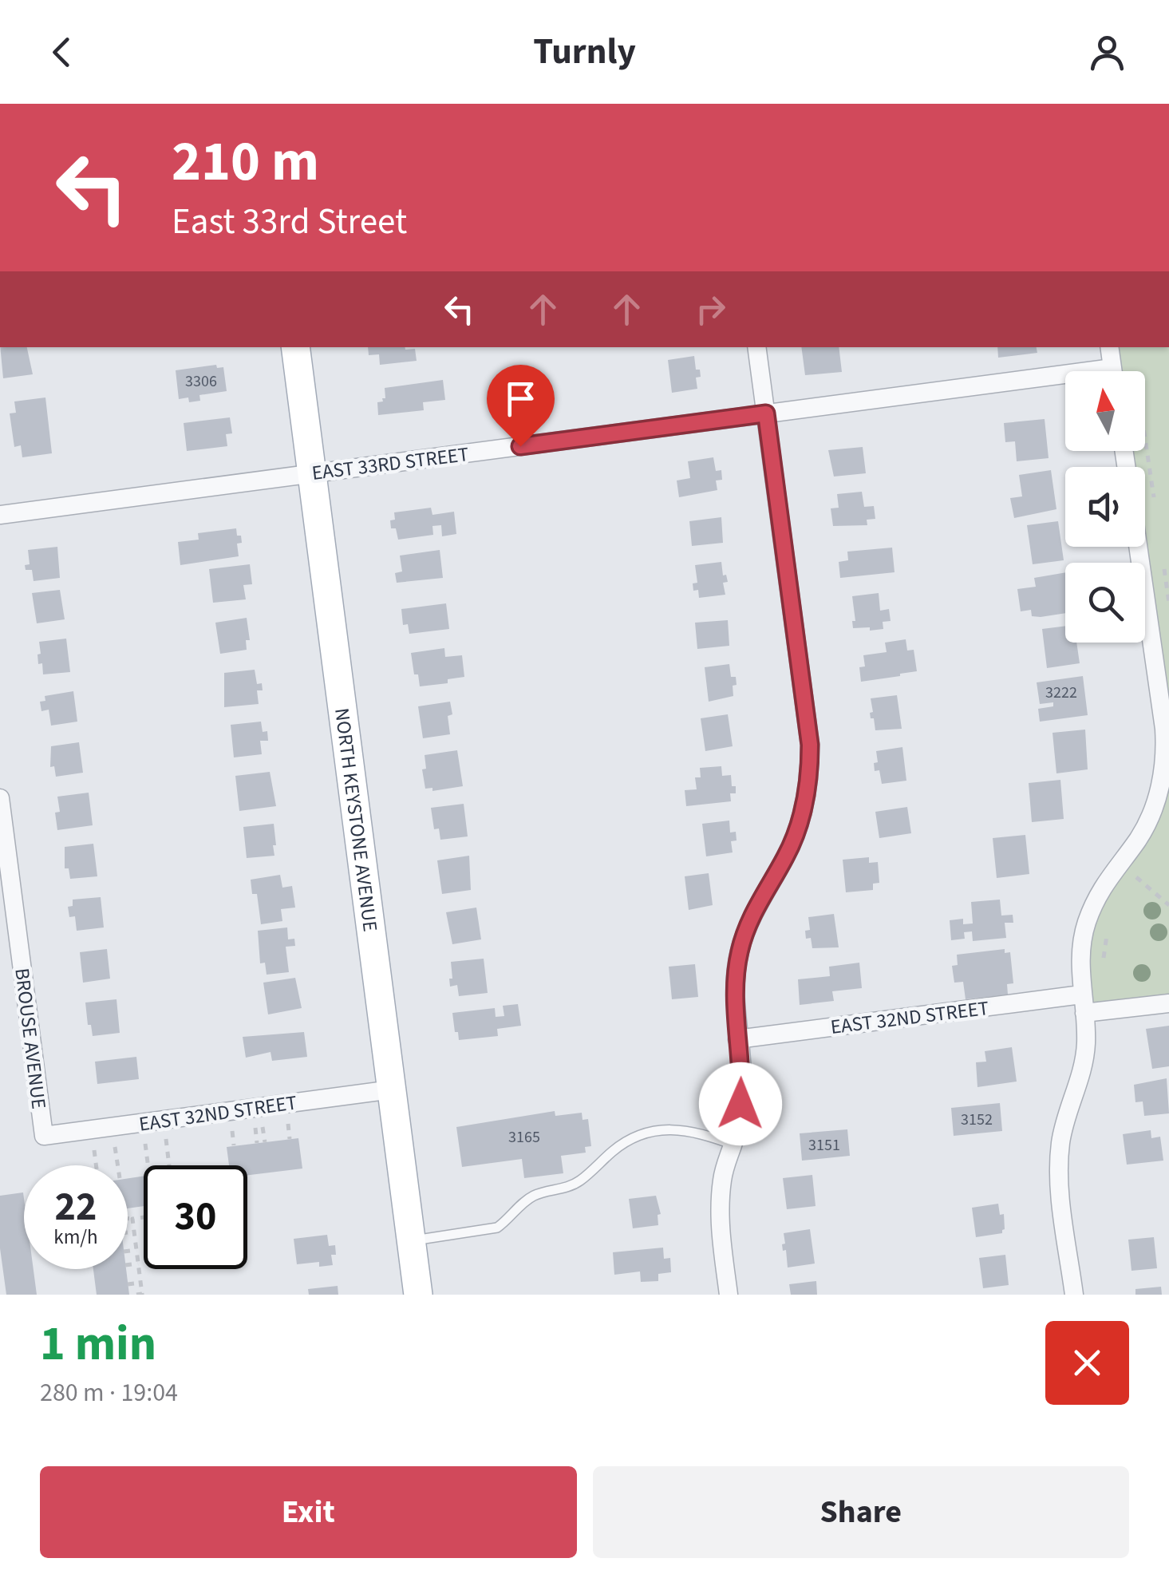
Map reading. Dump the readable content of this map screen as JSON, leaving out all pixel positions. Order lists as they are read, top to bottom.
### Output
{
  "streets": {
    "main road": ["NORTH KEYSTONE AVENUE"],
    "street": ["EAST 33RD STREET", "EAST 32ND STREET", "BROUSE AVENUE"]
  },
  "crossings": [
    ["EAST 33RD STREET", "NORTH KEYSTONE AVENUE"],
    ["NORTH KEYSTONE AVENUE", "EAST 32ND STREET"],
    ["EAST 32ND STREET", "BROUSE AVENUE"]
  ],
  "house_numbers": [
    "3306",
    "3222",
    "3152",
    "3165",
    "3151"
  ],
  "north": "top",
  "page": {
    "header": "Turnly",
    "turn": ["210 m", "East 33rd Street"],
    "speed": "22 km/h",
    "limit": "30",
    "heading": ["1 min", "280 m · 19:04"],
    "buttons": ["Exit", "Share"]
  }
}
